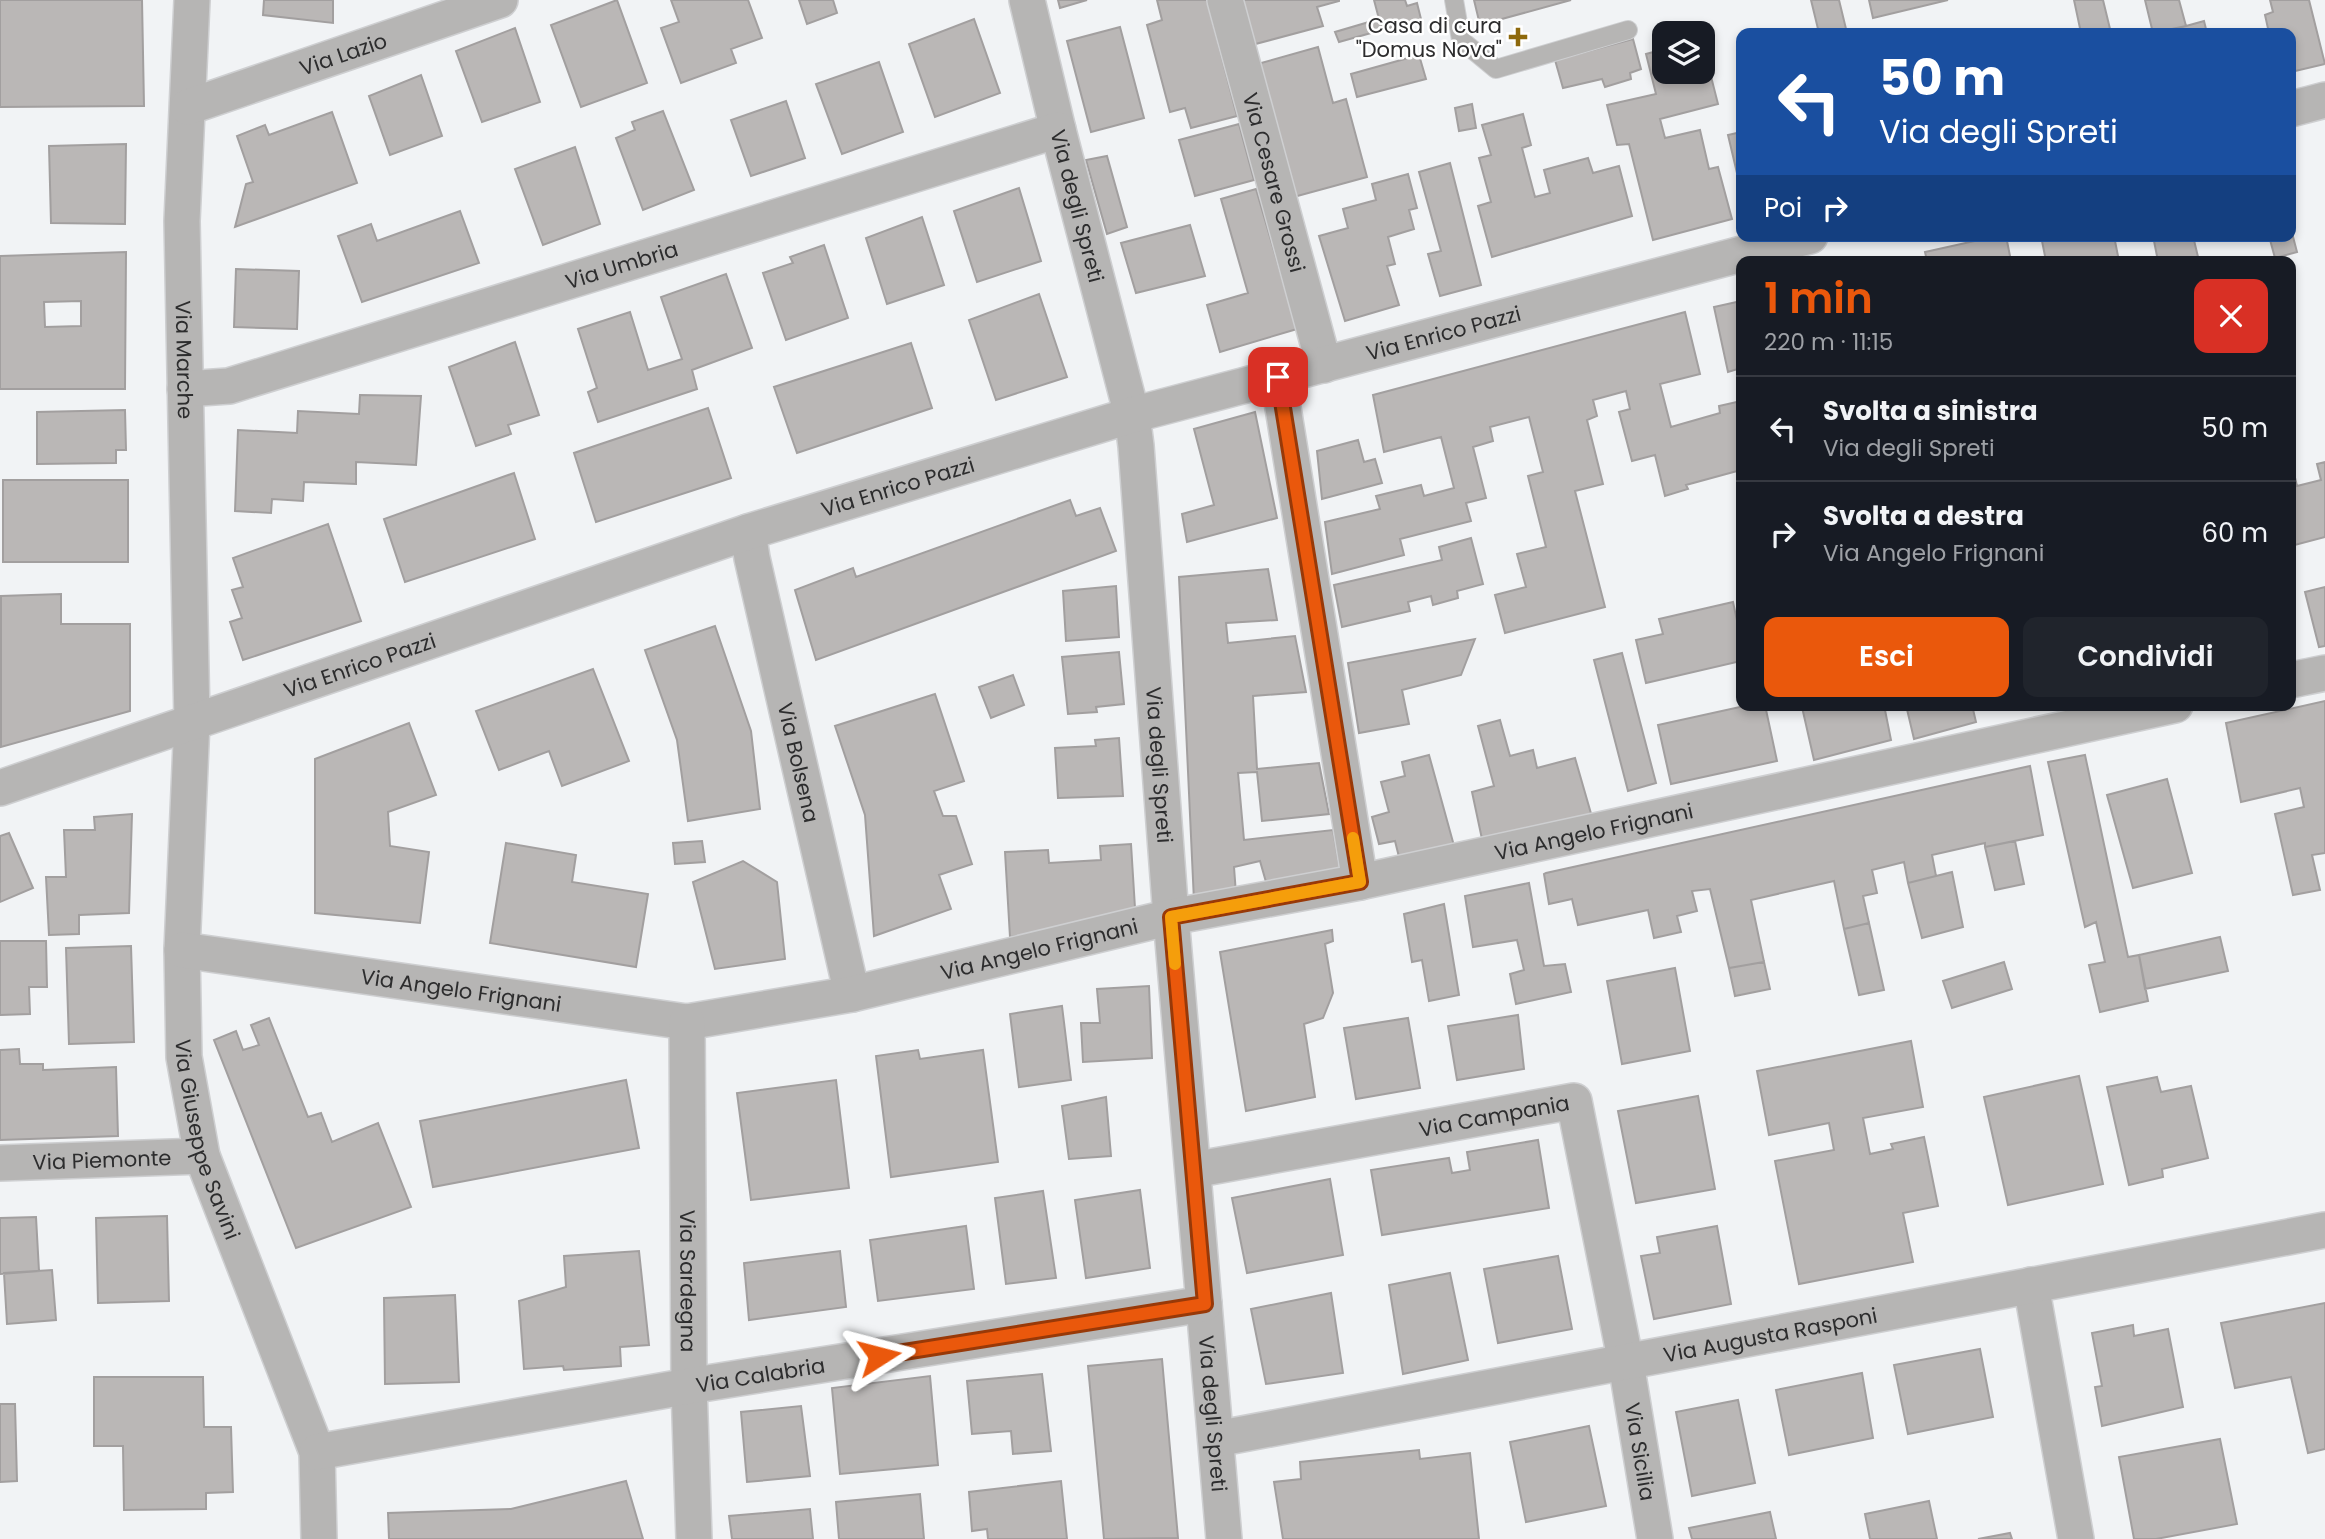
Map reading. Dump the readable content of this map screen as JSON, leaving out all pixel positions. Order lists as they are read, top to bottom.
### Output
{
  "streets": {
    "street": [
      "Via Lazio",
      "Via Cesare Grossi",
      "Via degli Spreti",
      "Via Umbria",
      "Via Enrico Pazzi",
      "Via Marche",
      "Via Bolsena",
      "Via Angelo Frignani",
      "Via Campania",
      "Via Giuseppe Savini",
      "Via Piemonte",
      "Via Sardegna",
      "Via Augusta Rasponi",
      "Via Calabria",
      "Via Sicilia"
    ]
  },
  "crossings": [
    ["Via Lazio", "Via Marche"],
    ["Via Cesare Grossi", "Via Enrico Pazzi"],
    ["Via degli Spreti", "Via Umbria"],
    ["Via degli Spreti", "Via Enrico Pazzi"],
    ["Via degli Spreti", "Via Angelo Frignani"],
    ["Via degli Spreti", "Via Campania"],
    ["Via degli Spreti", "Via Augusta Rasponi"],
    ["Via degli Spreti", "Via Calabria"],
    ["Via Umbria", "Via Marche"],
    ["Via Enrico Pazzi", "Via Marche"],
    ["Via Enrico Pazzi", "Via Bolsena"],
    ["Via Enrico Pazzi", "Via Giuseppe Savini"],
    ["Via Marche", "Via Giuseppe Savini"],
    ["Via Bolsena", "Via Angelo Frignani"],
    ["Via Angelo Frignani", "Via Giuseppe Savini"],
    ["Via Angelo Frignani", "Via Sardegna"],
    ["Via Campania", "Via Augusta Rasponi"],
    ["Via Campania", "Via Sicilia"],
    ["Via Giuseppe Savini", "Via Piemonte"],
    ["Via Giuseppe Savini", "Via Calabria"],
    ["Via Sardegna", "Via Calabria"],
    ["Via Augusta Rasponi", "Via Sicilia"]
  ],
  "places": {
    "health": ["Casa di cura \"Domus Nova\""]
  },
  "page": {
    "turn": ["50 m", "Via degli Spreti"],
    "then": "Poi",
    "heading": ["1 min", "220 m · 11:15"],
    "list": [
      {
        "name": "Svolta a sinistra",
        "note": "Via degli Spreti",
        "value": "50 m"
      },
      {
        "name": "Svolta a destra",
        "note": "Via Angelo Frignani",
        "value": "60 m"
      }
    ],
    "buttons": ["Esci", "Condividi"]
  }
}
